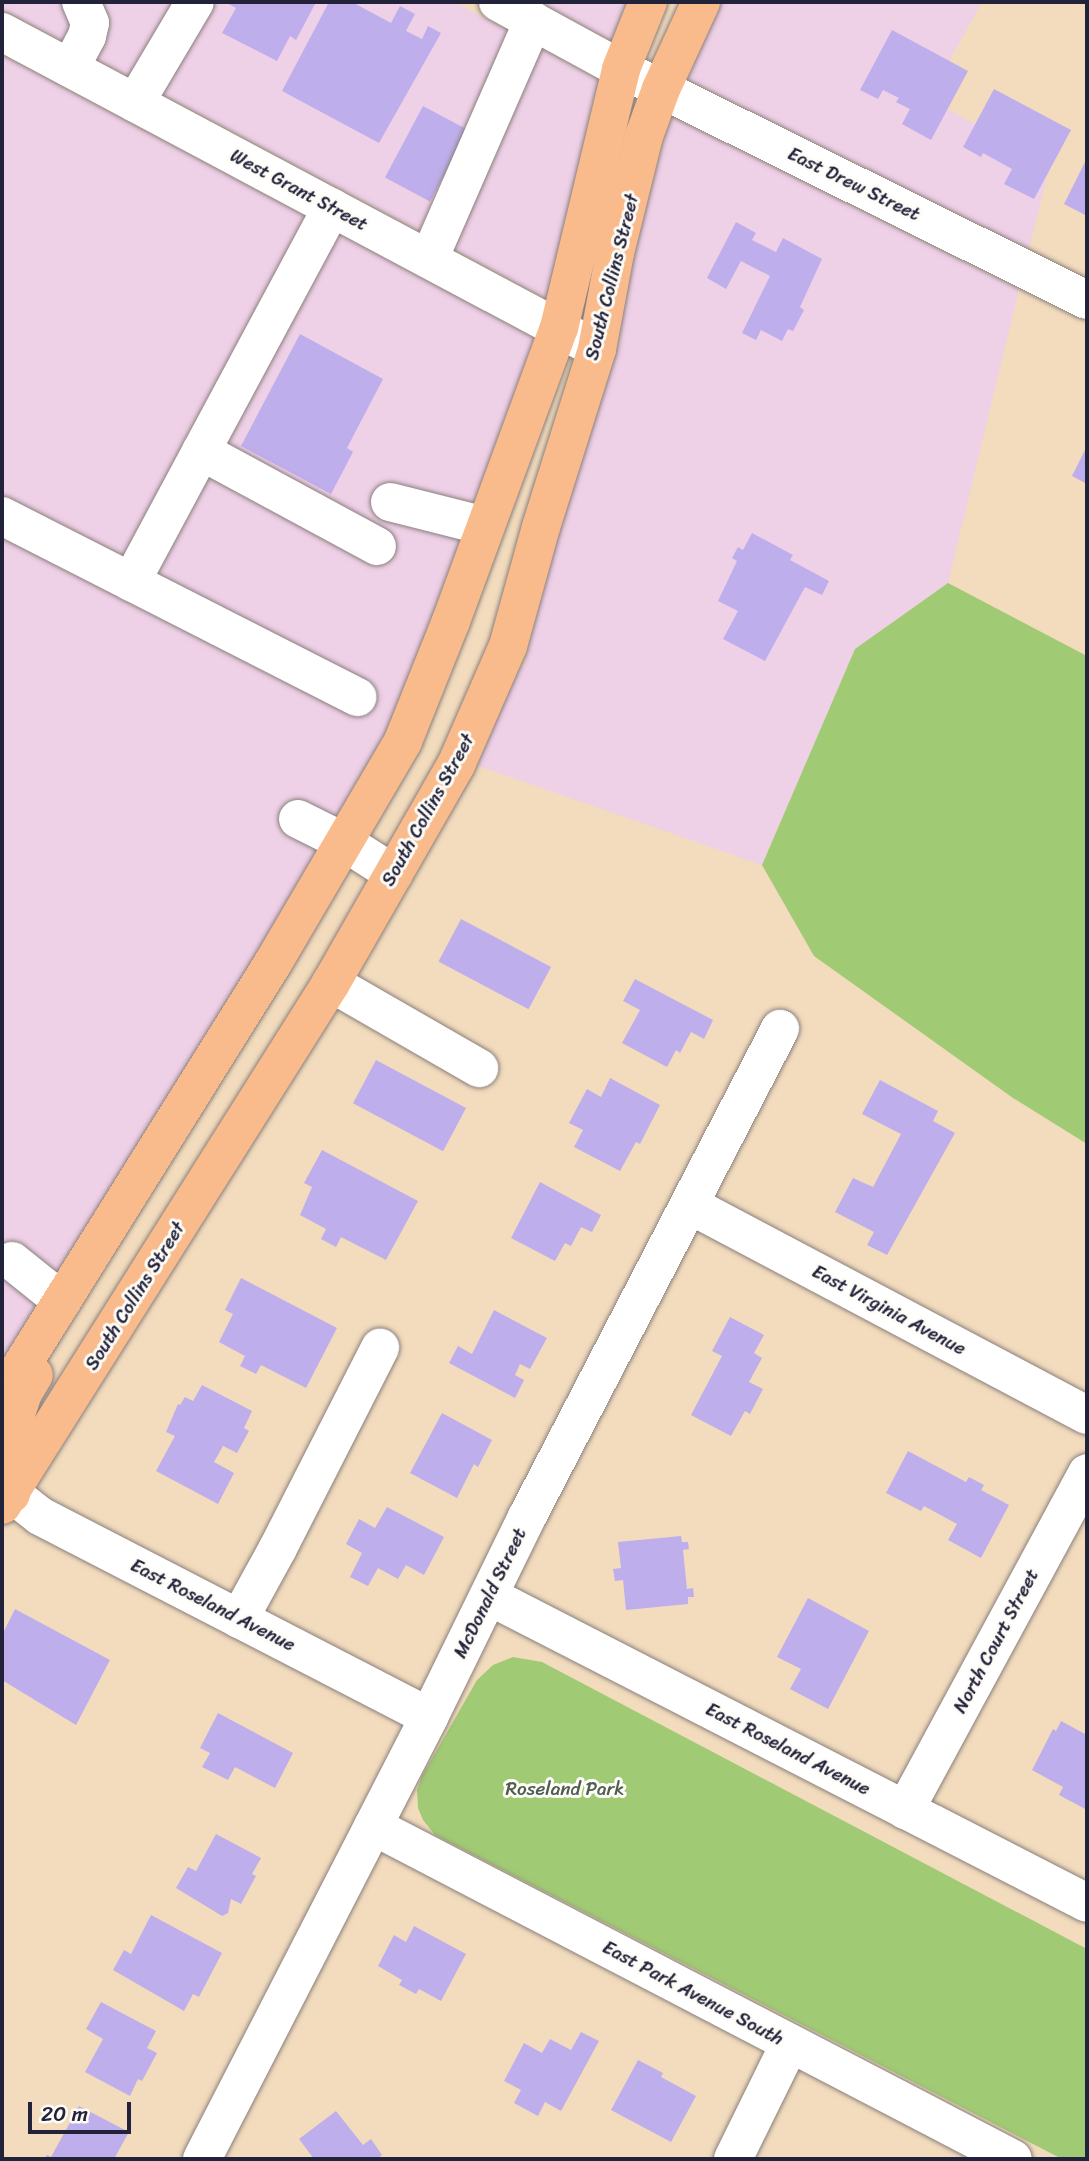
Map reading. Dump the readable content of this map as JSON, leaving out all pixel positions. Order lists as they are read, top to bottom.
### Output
{
  "streets": {
    "main road": ["South Collins Street"],
    "street": [
      "East Drew Street",
      "West Grant Street",
      "East Virginia Avenue",
      "McDonald Street",
      "East Roseland Avenue",
      "North Court Street",
      "East Park Avenue South"
    ]
  },
  "crossings": [
    ["East Drew Street", "South Collins Street"],
    ["West Grant Street", "South Collins Street"],
    ["South Collins Street", "East Roseland Avenue"],
    ["East Virginia Avenue", "McDonald Street"],
    ["McDonald Street", "East Roseland Avenue"],
    ["McDonald Street", "East Park Avenue South"],
    ["East Roseland Avenue", "North Court Street"]
  ],
  "parks": ["Roseland Park"],
  "scale_bar": "20 m"
}
